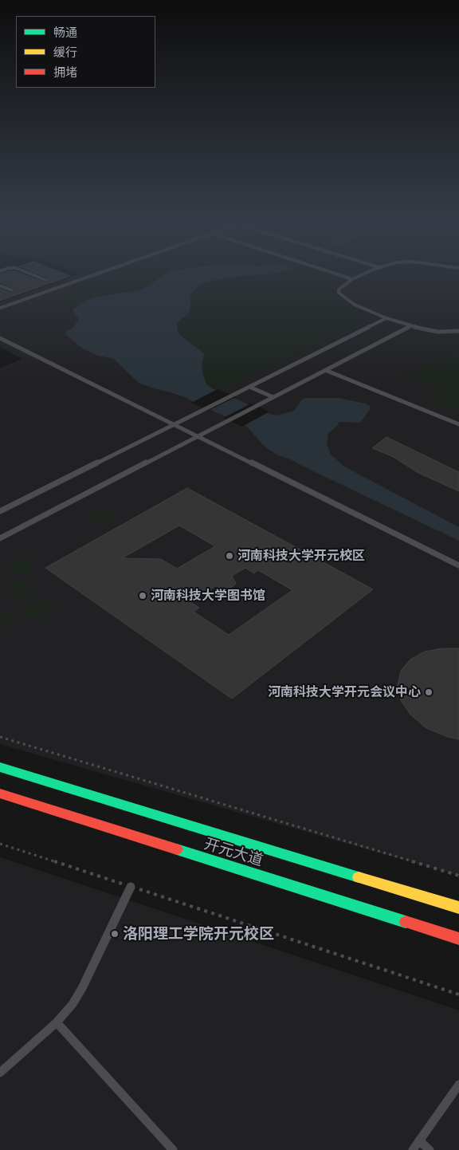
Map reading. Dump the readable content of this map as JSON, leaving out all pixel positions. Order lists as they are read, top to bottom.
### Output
{
  "streets": {
    "main road": ["开元大道"]
  },
  "places": [
    "河南科技大学开元校区",
    "河南科技大学图书馆",
    "河南科技大学开元会议中心",
    "洛阳理工学院开元校区"
  ],
  "legend": ["畅通", "缓行", "拥堵"]
}
